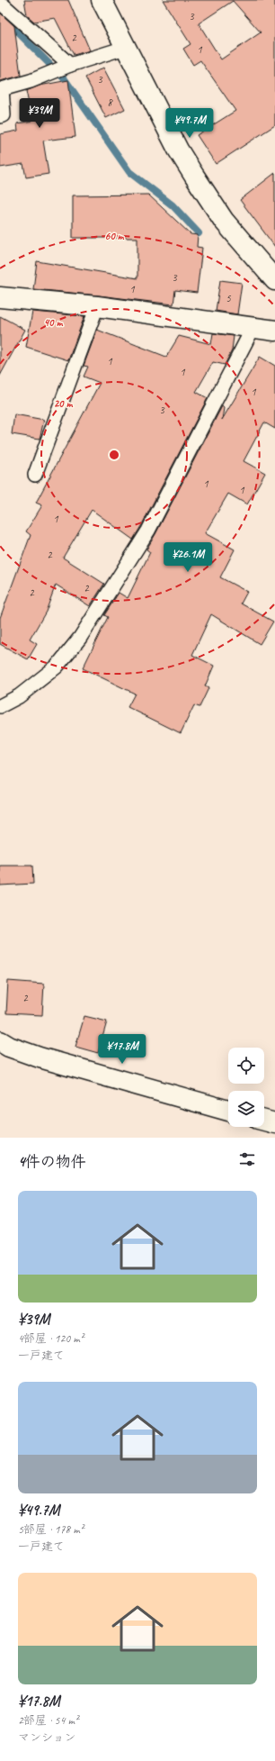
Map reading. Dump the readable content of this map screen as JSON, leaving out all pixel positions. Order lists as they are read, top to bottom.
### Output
{
  "house_numbers": [
    "3",
    "2",
    "1",
    "3",
    "8",
    "3",
    "1",
    "5",
    "1",
    "1",
    "1",
    "3",
    "1",
    "1",
    "1",
    "2",
    "2",
    "2",
    "2"
  ],
  "page": {
    "price": [
      "¥39M",
      "¥49.7M",
      "¥26.1M",
      "¥17.8M"
    ],
    "heading": "4件の物件",
    "list": [
      {
        "name": "¥39M",
        "note": "4部屋 · 120 m² · 一戸建て"
      },
      {
        "name": "¥49.7M",
        "note": "5部屋 · 178 m² · 一戸建て"
      },
      {
        "name": "¥17.8M",
        "note": "2部屋 · 54 m² · マンション"
      }
    ]
  },
  "rings": ["60 m", "40 m", "20 m"]
}
